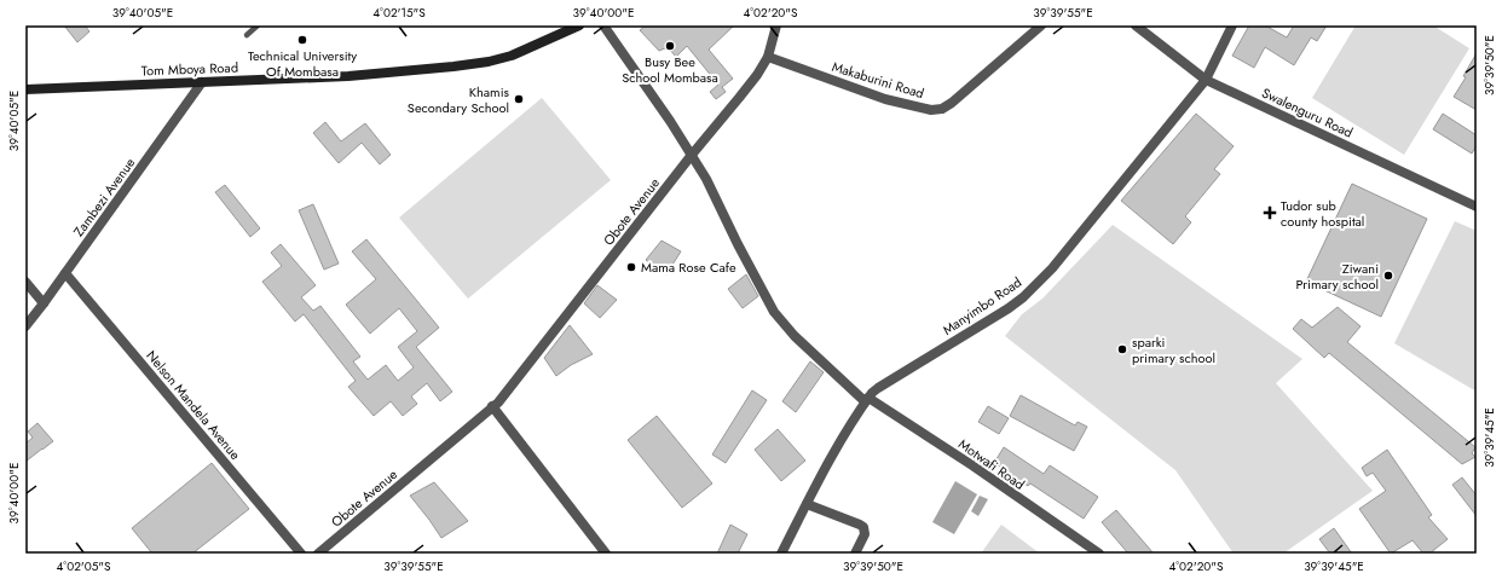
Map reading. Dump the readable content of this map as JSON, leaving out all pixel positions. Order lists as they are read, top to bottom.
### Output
{
  "streets": {
    "main road": ["Tom Mboya Road"],
    "street": [
      "Makaburini Road",
      "Swalenguru Road",
      "Zambezi Avenue",
      "Obote Avenue",
      "Manyimbo Road",
      "Nelson Mandela Avenue",
      "Motwafi Road"
    ]
  },
  "crossings": [
    ["Tom Mboya Road", "Zambezi Avenue"],
    ["Makaburini Road", "Obote Avenue"],
    ["Swalenguru Road", "Manyimbo Road"],
    ["Zambezi Avenue", "Nelson Mandela Avenue"],
    ["Obote Avenue", "Motwafi Road"],
    ["Manyimbo Road", "Motwafi Road"]
  ],
  "places": {
    "other": [
      "Technical University Of Mombasa",
      "Busy Bee School Mombasa",
      "Khamis Secondary School",
      "Mama Rose Cafe",
      "Ziwani Primary school",
      "sparki primary school"
    ],
    "health": ["Tudor sub county hospital"]
  },
  "coordinates": [
    "39°40'05\"E",
    "4°02'15\"S",
    "39°40'00\"E",
    "4°02'20\"S",
    "39°39'55\"E",
    "39°39'50\"E",
    "39°39'45\"E",
    "4°02'05\"S"
  ]
}
